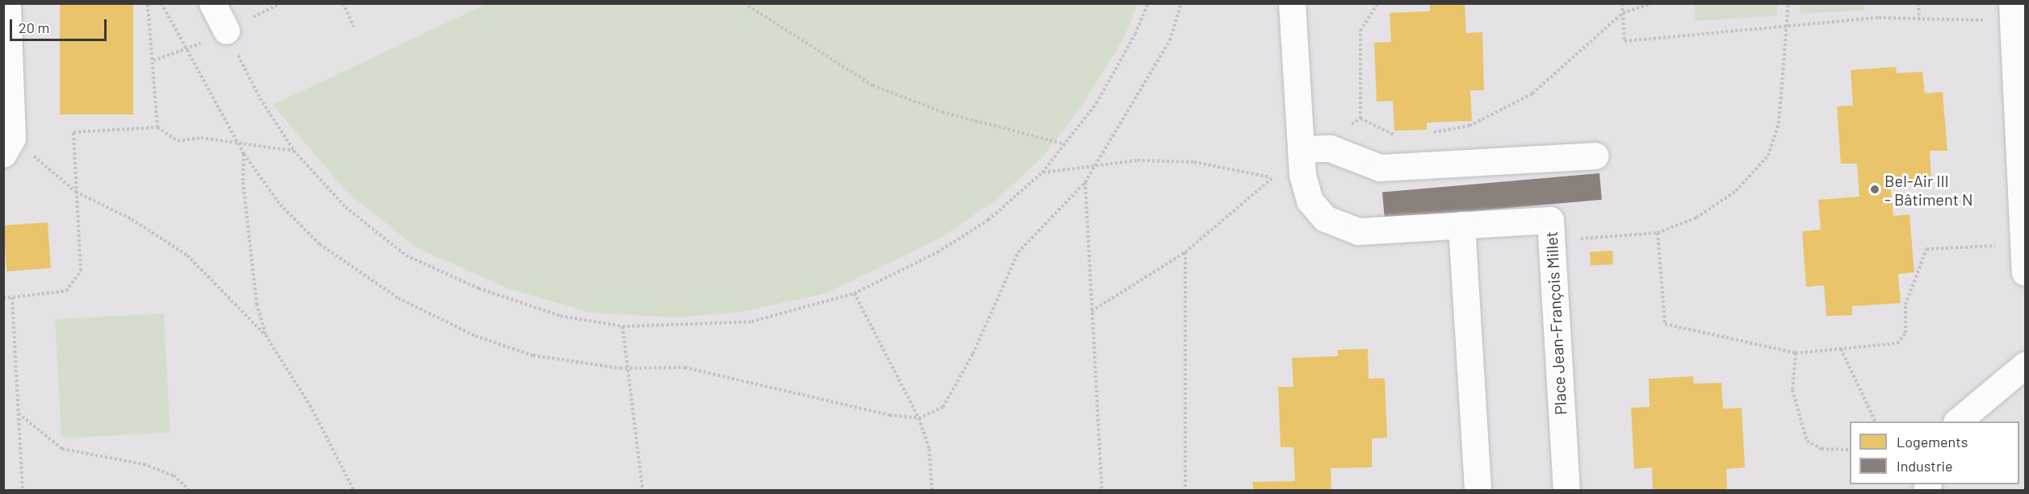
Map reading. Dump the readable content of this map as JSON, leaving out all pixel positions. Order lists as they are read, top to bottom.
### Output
{
  "streets": {
    "street": ["Place Jean-François Millet"]
  },
  "places": ["Bel-Air III - Bâtiment N"],
  "legend": ["Logements", "Industrie"],
  "scale_bar": "20 m"
}
